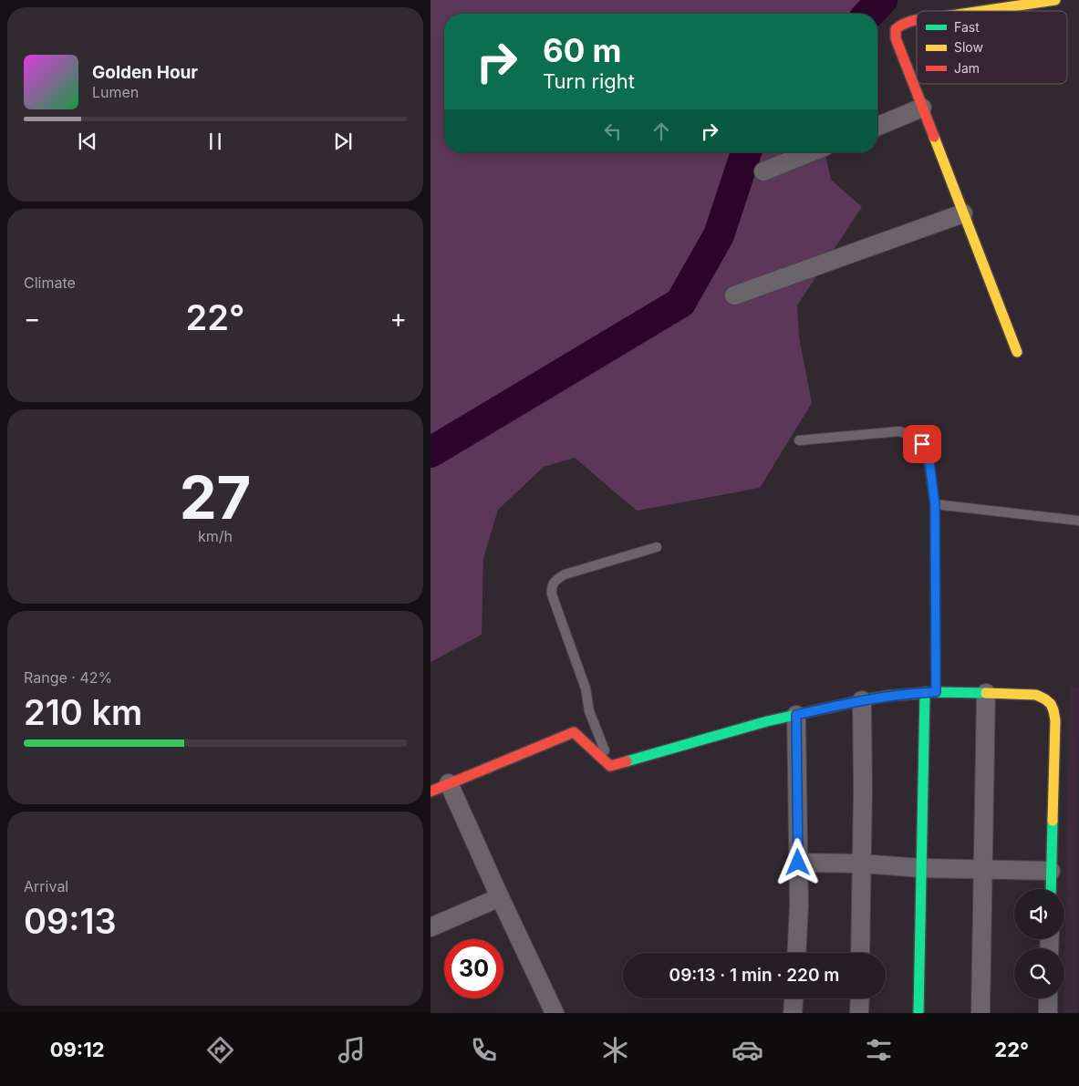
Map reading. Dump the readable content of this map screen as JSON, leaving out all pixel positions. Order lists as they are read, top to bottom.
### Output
{
  "legend": ["Fast", "Slow", "Jam"],
  "page": {
    "turn": ["60 m", "Turn right"],
    "song": ["Golden Hour", "Lumen"],
    "tile": [
      "Climate",
      ["27", "km/h"],
      ["Range · 42%", "210 km"],
      ["Arrival", "09:13"]
    ],
    "heat": ["−", "22°", "+"],
    "limit": "30",
    "trip": "09:13 · 1 min · 220 m",
    "tabs": ["09:12", "22°"]
  }
}
